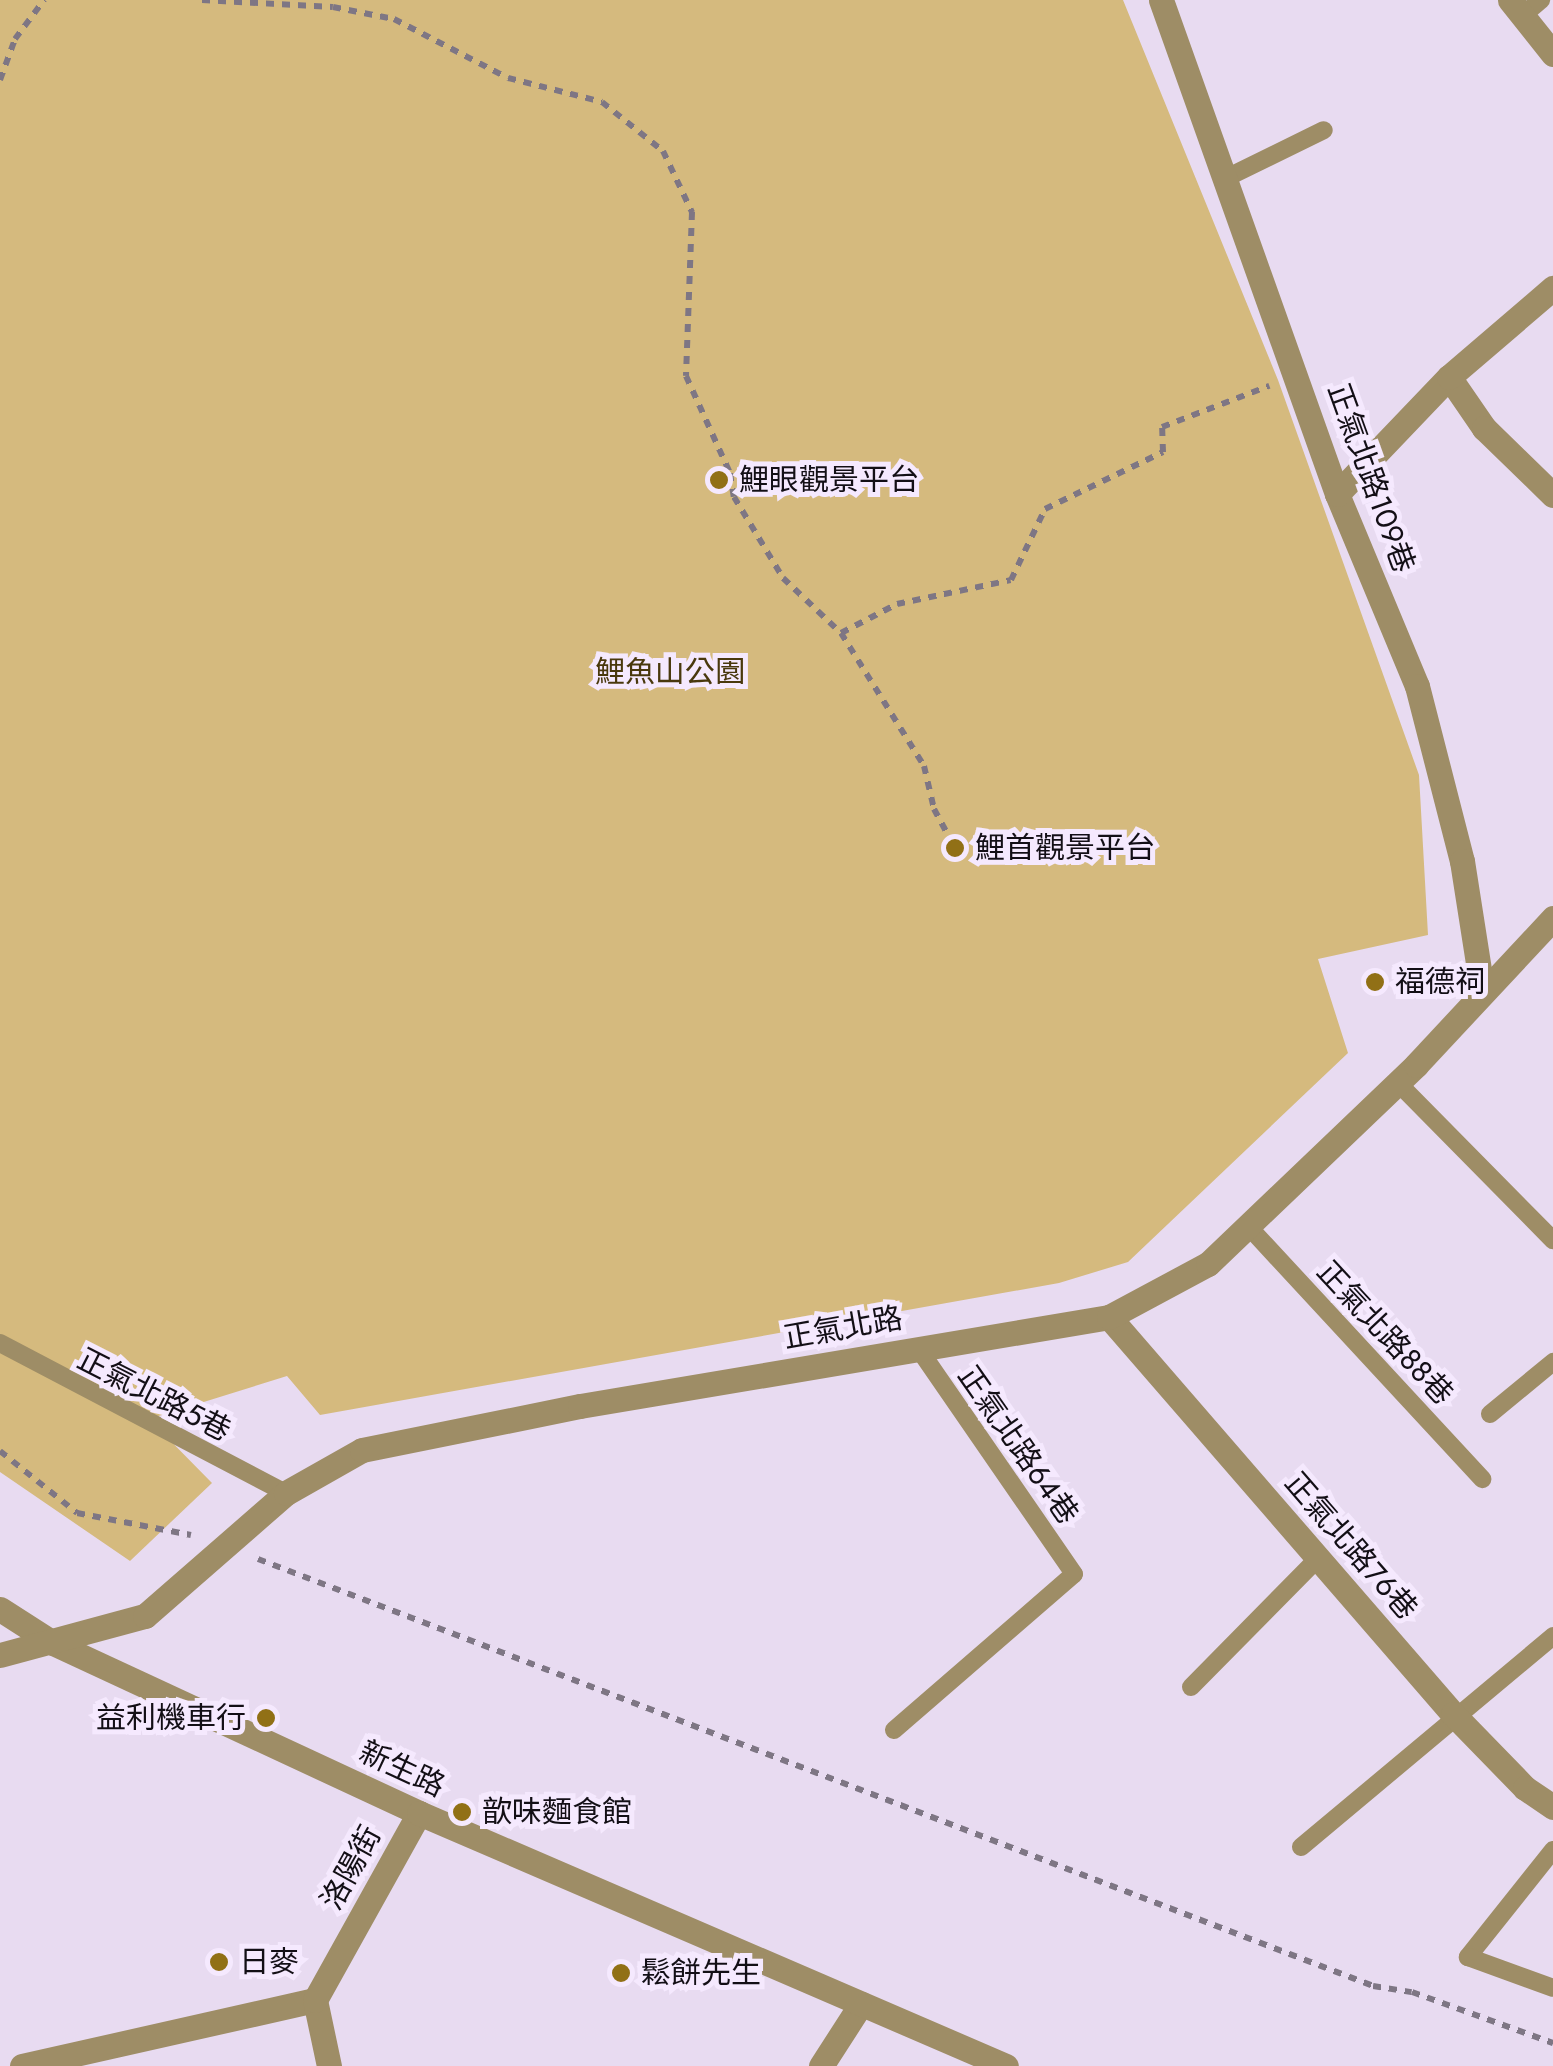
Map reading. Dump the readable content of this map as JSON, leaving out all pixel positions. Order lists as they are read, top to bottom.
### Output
{
  "streets": {
    "street": [
      "正氣北路109巷",
      "正氣北路",
      "正氣北路76巷",
      "新生路",
      "洛陽街"
    ],
    "lane": ["正氣北路88巷", "正氣北路5巷", "正氣北路64巷"]
  },
  "crossings": [
    ["正氣北路109巷", "正氣北路"],
    ["正氣北路", "正氣北路88巷"],
    ["正氣北路", "正氣北路5巷"],
    ["正氣北路", "正氣北路64巷"],
    ["正氣北路", "正氣北路76巷"],
    ["正氣北路", "新生路"],
    ["新生路", "洛陽街"]
  ],
  "parks": ["鯉魚山公園"],
  "places": [
    "鯉眼觀景平台",
    "鯉首觀景平台",
    "福德祠",
    "益利機車行",
    "歆味麵食館",
    "日麥",
    "鬆餅先生"
  ]
}
